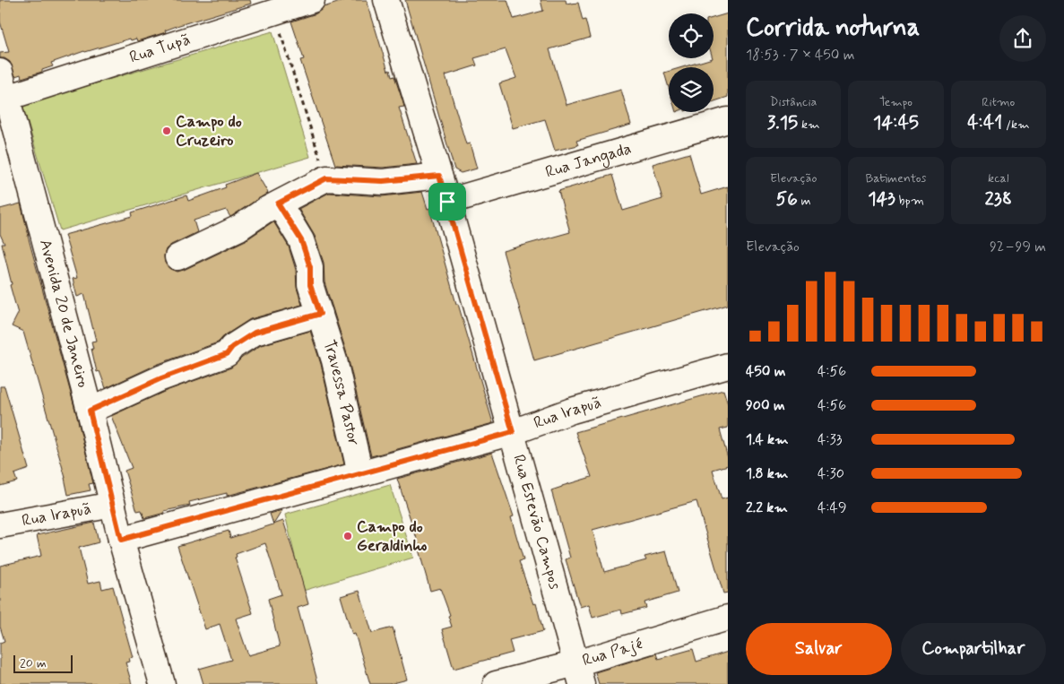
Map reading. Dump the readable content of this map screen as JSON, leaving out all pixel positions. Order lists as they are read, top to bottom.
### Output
{
  "streets": {
    "street": [
      "Rua Tupã",
      "Rua Jangada",
      "Avenida 20 de Janeiro",
      "Travessa Pastor",
      "Rua Irapuã",
      "Rua Estevão Campos",
      "Rua Pajé"
    ]
  },
  "crossings": [
    ["Rua Tupã", "Avenida 20 de Janeiro"],
    ["Rua Jangada", "Rua Estevão Campos"],
    ["Avenida 20 de Janeiro", "Rua Irapuã"],
    ["Travessa Pastor", "Rua Irapuã"],
    ["Rua Irapuã", "Rua Estevão Campos"],
    ["Rua Estevão Campos", "Rua Pajé"]
  ],
  "places": ["Campo do Cruzeiro", "Campo do Geraldinho"],
  "scale_bar": "20 m",
  "page": {
    "heading": ["Corrida noturna", "18:53 · 7 × 450 m"],
    "stats": [
      ["Distância", "3.15 km"],
      ["Tempo", "14:45"],
      ["Ritmo", "4:41 /km"],
      ["Elevação", "56 m"],
      ["Batimentos", "143 bpm"],
      ["kcal", "238"]
    ],
    "chart": ["Elevação", "92–99 m"],
    "list": [
      {
        "name": "450 m",
        "note": "4:56"
      },
      {
        "name": "900 m",
        "note": "4:56"
      },
      {
        "name": "1.4 km",
        "note": "4:33"
      },
      {
        "name": "1.8 km",
        "note": "4:30"
      },
      {
        "name": "2.2 km",
        "note": "4:49"
      }
    ],
    "buttons": ["Salvar", "Compartilhar"],
    "scale": "20 m"
  }
}
